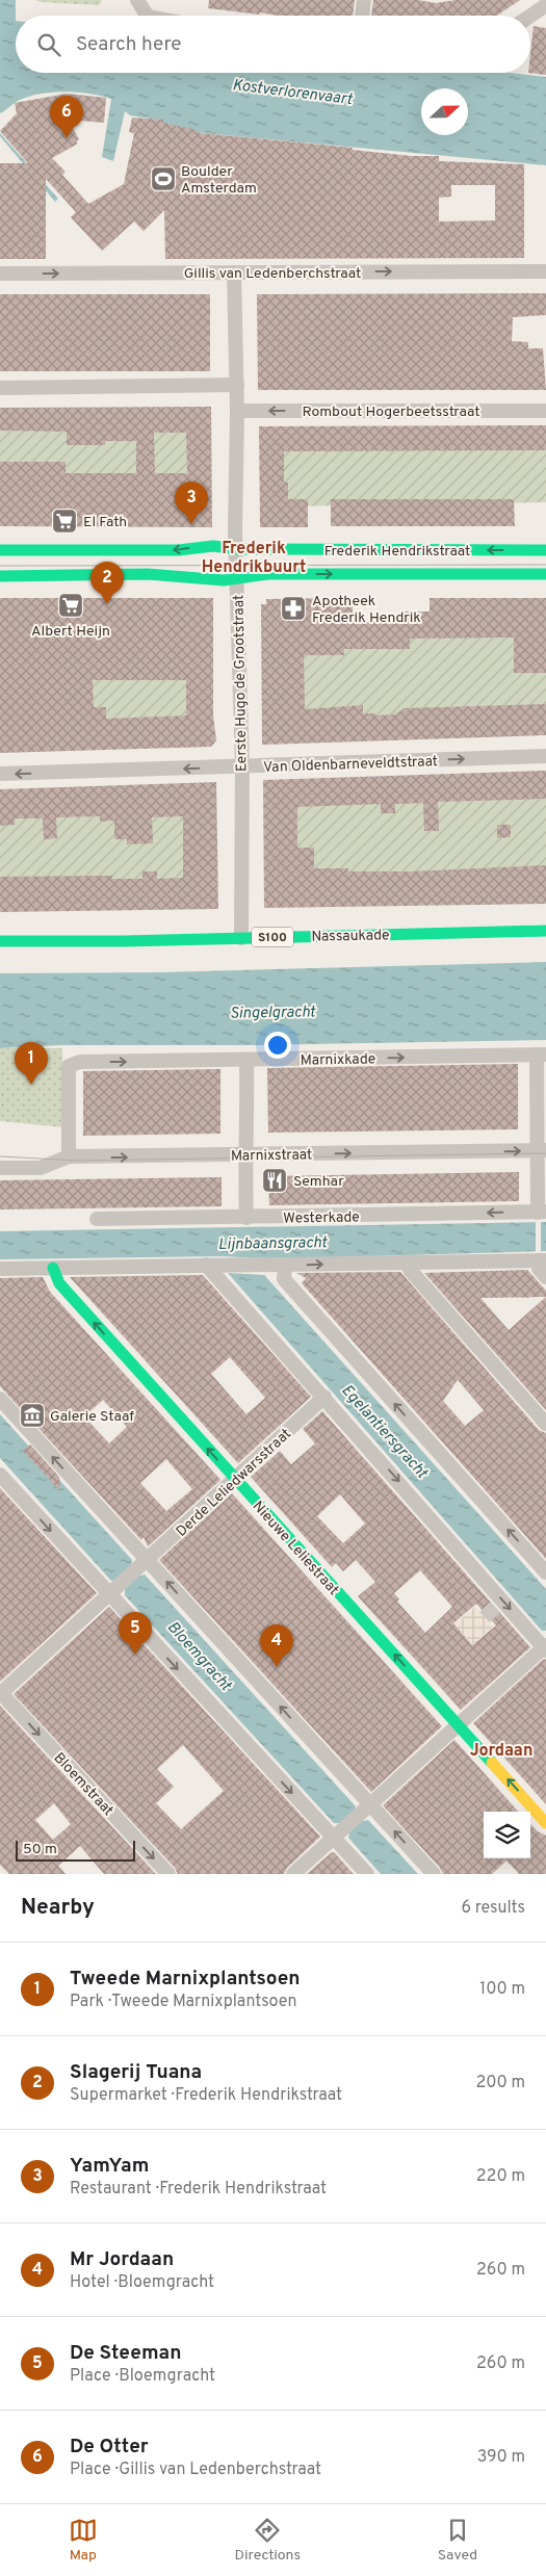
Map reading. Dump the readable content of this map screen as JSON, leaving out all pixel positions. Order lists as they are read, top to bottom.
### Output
{
  "streets": {
    "street": [
      "Gillis van Ledenberchstraat",
      "Rombout Hogerbeetsstraat",
      "Frederik Hendrikstraat",
      "Eerste Hugo de Grootstraat",
      "Van Oldenbarneveldtstraat",
      "Nassaukade",
      "S100",
      "Marnixkade",
      "Marnixstraat",
      "Westerkade",
      "Derde Leliedwarsstraat",
      "Nieuwe Leliestraat",
      "Bloemstraat"
    ]
  },
  "crossings": [
    ["Gillis van Ledenberchstraat", "Eerste Hugo de Grootstraat"],
    ["Rombout Hogerbeetsstraat", "Eerste Hugo de Grootstraat"],
    ["Frederik Hendrikstraat", "Eerste Hugo de Grootstraat"],
    ["Eerste Hugo de Grootstraat", "Van Oldenbarneveldtstraat"],
    ["Eerste Hugo de Grootstraat", "Nassaukade"],
    ["Marnixkade", "Marnixstraat"],
    ["Derde Leliedwarsstraat", "Nieuwe Leliestraat"],
    ["Derde Leliedwarsstraat", "Bloemstraat"]
  ],
  "one_way": [
    "Rombout Hogerbeetsstraat",
    "Marnixkade",
    "Nieuwe Leliestraat",
    "Bloemstraat"
  ],
  "districts": ["Frederik Hendrikbuurt", "Jordaan"],
  "water": [
    "Kostverlorenvaart",
    "Singelgracht",
    "Lijnbaansgracht",
    "Egelantiersgracht",
    "Bloemgracht"
  ],
  "places": {
    "sports": ["Boulder Amsterdam"],
    "supermarket": ["El Fath", "Albert Heijn"],
    "pharmacy": ["Apotheek Frederik Hendrik"],
    "restaurant": ["Semhar"],
    "museum": ["Galerie Staaf"]
  },
  "scale_bar": "50 m",
  "north": "right",
  "page": {
    "search": "Search here",
    "pins": [
      "6",
      "3",
      "2",
      "1",
      "5",
      "4"
    ],
    "scale": "50 m",
    "heading": ["Nearby", "6 results"],
    "list": [
      {
        "mark": "1",
        "name": "Tweede Marnixplantsoen",
        "note": "Park · Tweede Marnixplantsoen",
        "value": "100 m"
      },
      {
        "mark": "2",
        "name": "Slagerij Tuana",
        "note": "Supermarket · Frederik Hendrikstraat",
        "value": "200 m"
      },
      {
        "mark": "3",
        "name": "YamYam",
        "note": "Restaurant · Frederik Hendrikstraat",
        "value": "220 m"
      },
      {
        "mark": "4",
        "name": "Mr Jordaan",
        "note": "Hotel · Bloemgracht",
        "value": "260 m"
      },
      {
        "mark": "5",
        "name": "De Steeman",
        "note": "Place · Bloemgracht",
        "value": "260 m"
      },
      {
        "mark": "6",
        "name": "De Otter",
        "note": "Place · Gillis van Ledenberchstraat",
        "value": "390 m"
      }
    ],
    "nav": ["Map", "Directions", "Saved"]
  }
}
